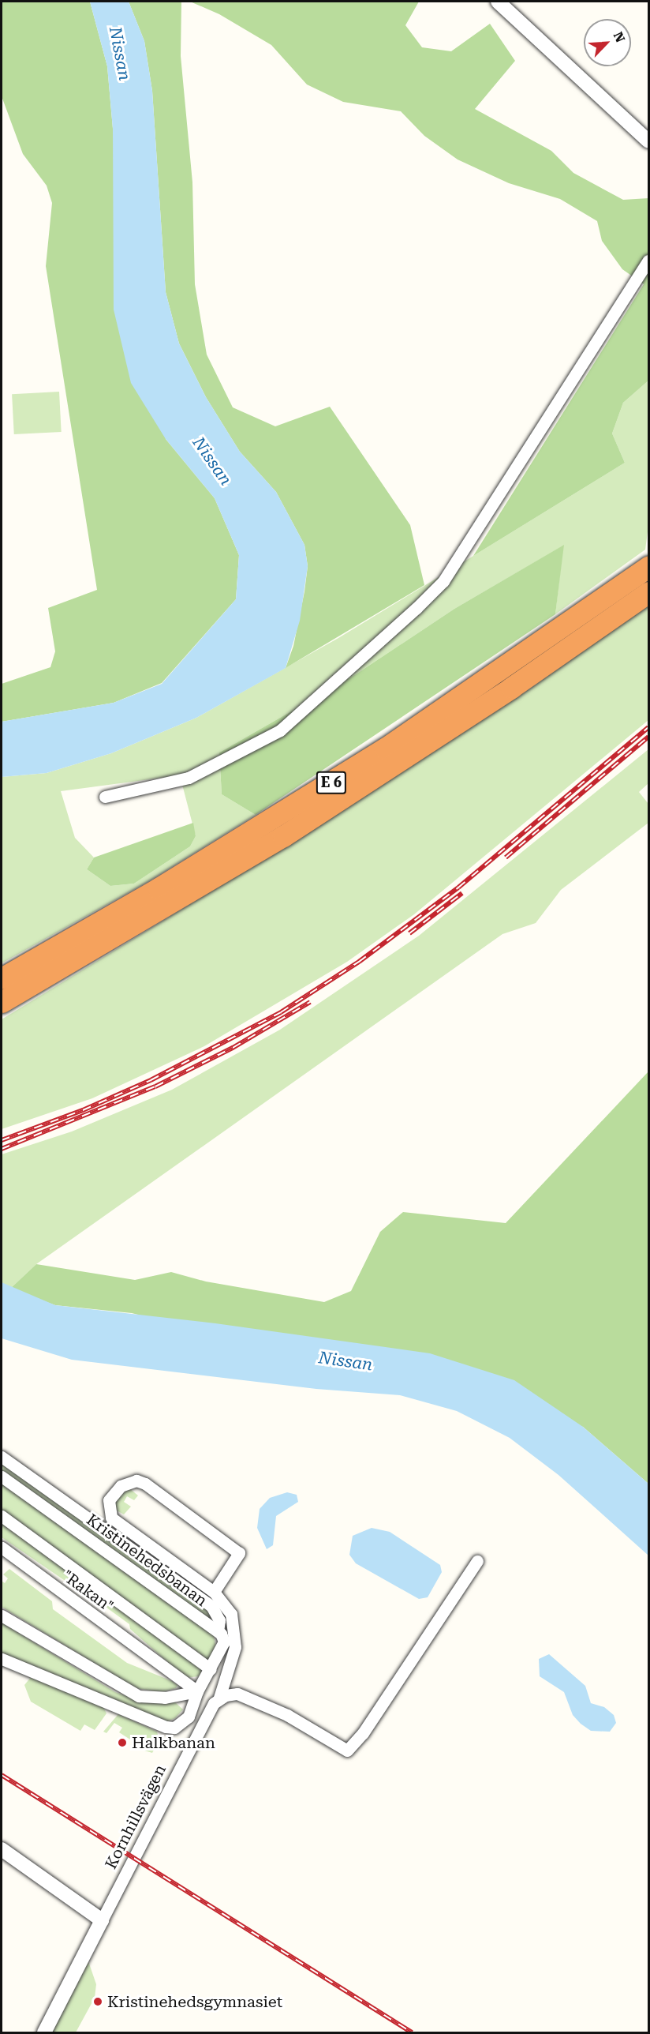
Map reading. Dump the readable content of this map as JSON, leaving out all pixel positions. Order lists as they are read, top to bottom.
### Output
{
  "streets": {
    "highway": ["E 6"],
    "street": ["Kristinehedsbanan", "\"Rakan\"", "Kornhillsvägen"]
  },
  "water": ["Nissan"],
  "places": ["Halkbanan", "Kristinehedsgymnasiet"],
  "north": "top right"
}
